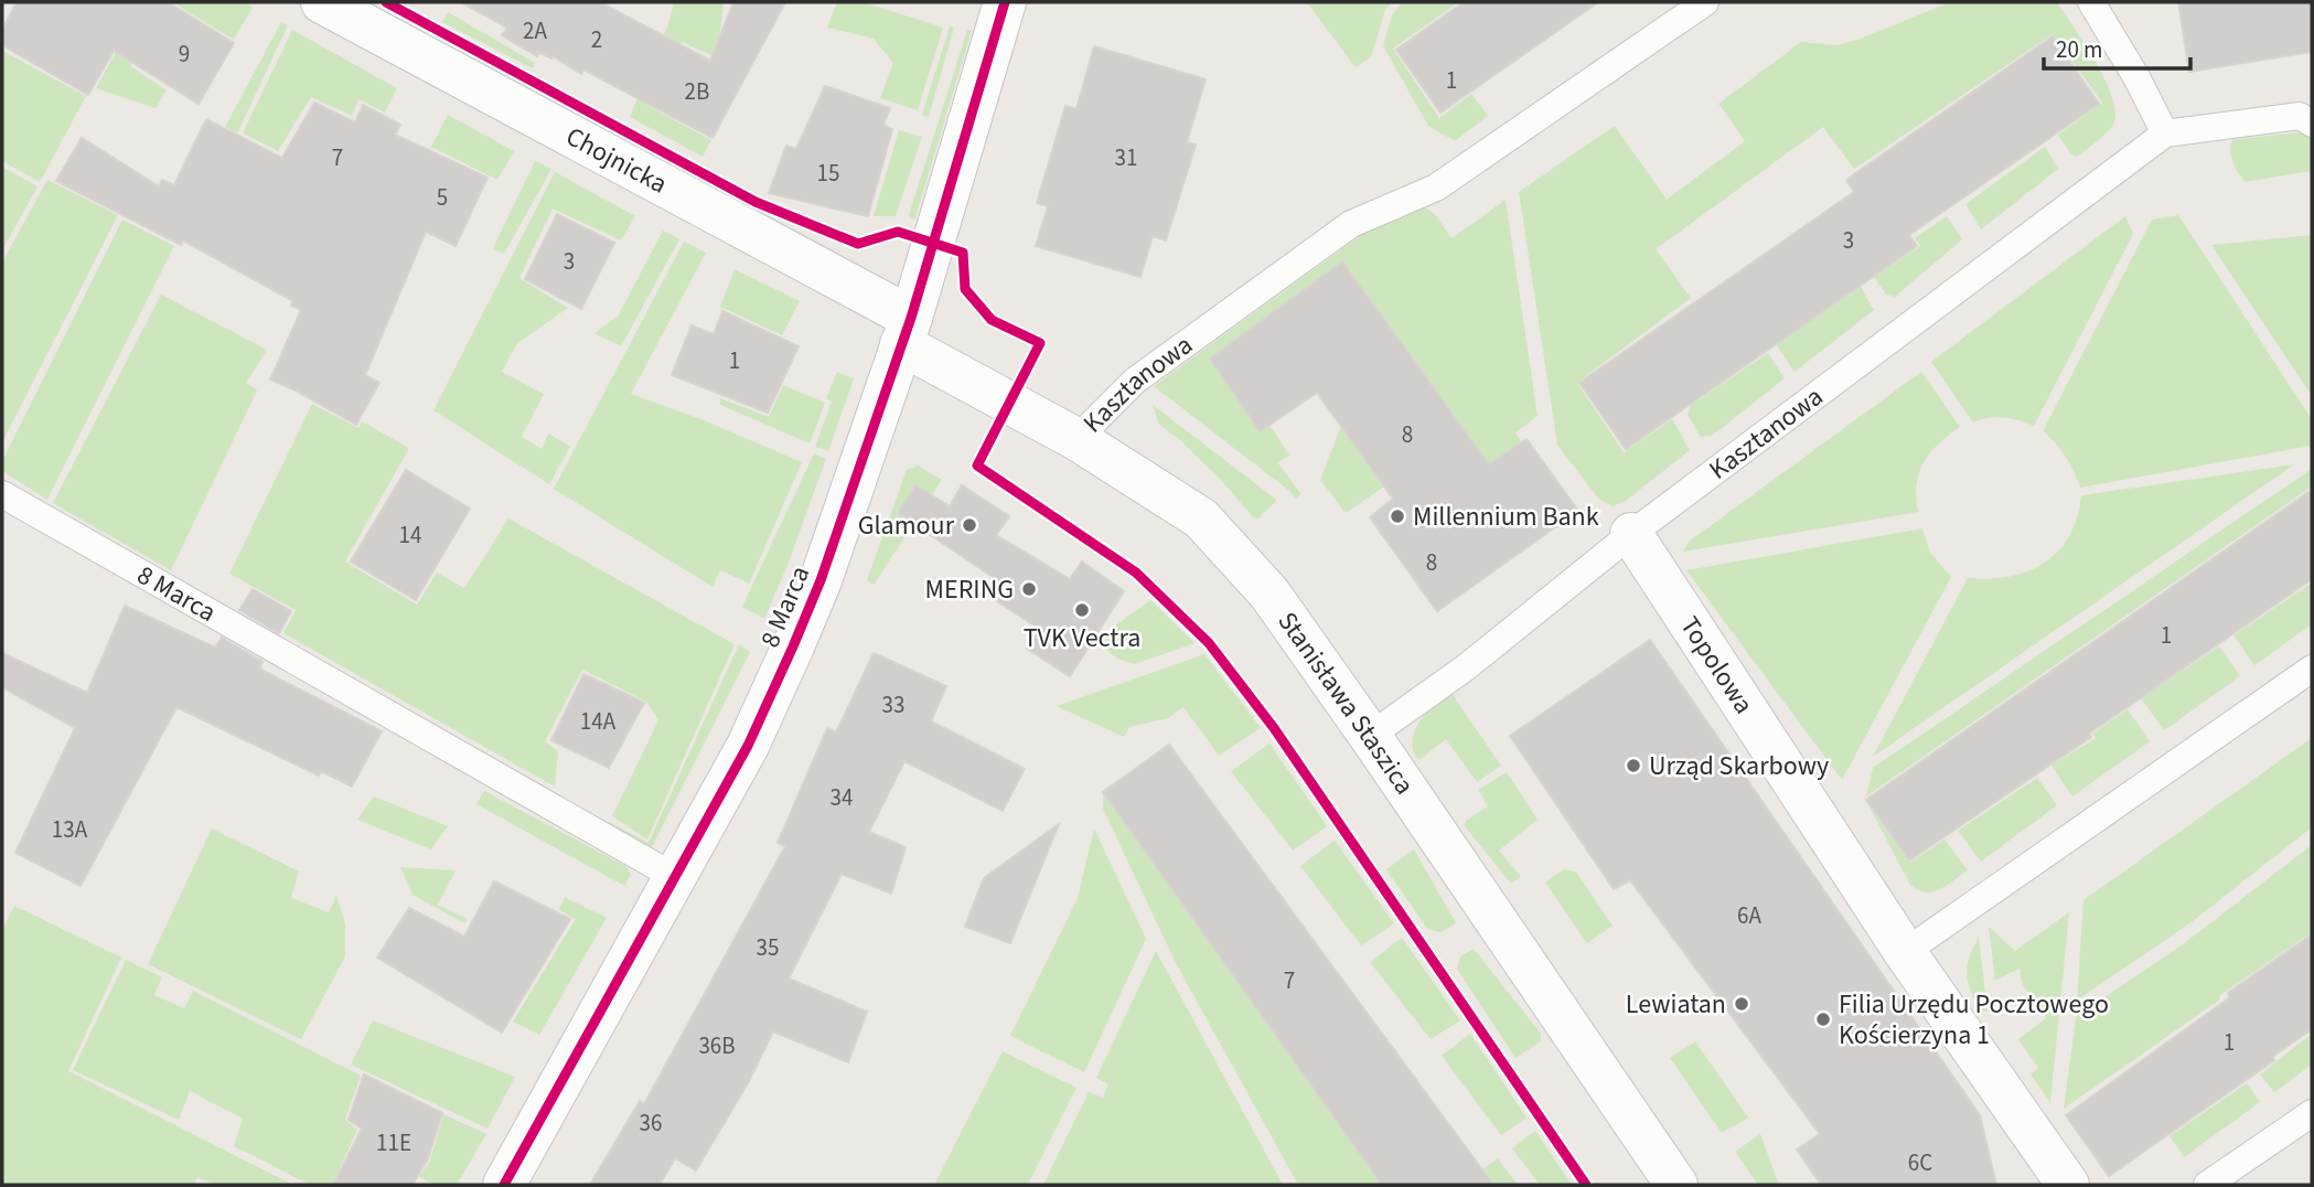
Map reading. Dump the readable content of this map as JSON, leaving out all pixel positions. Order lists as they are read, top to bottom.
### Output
{
  "streets": {
    "street": [
      "Chojnicka",
      "8 Marca",
      "Topolowa",
      "Stanisława Staszica"
    ],
    "lane": ["Kasztanowa"]
  },
  "crossings": [
    ["Chojnicka", "8 Marca"],
    ["Chojnicka", "Stanisława Staszica"],
    ["Kasztanowa", "Topolowa"],
    ["Kasztanowa", "Stanisława Staszica"],
    ["8 Marca", "Stanisława Staszica"]
  ],
  "places": [
    "Millennium Bank",
    "Glamour",
    "MERING",
    "TVK Vectra",
    "Urząd Skarbowy",
    "Lewiatan",
    "Filia Urzędu Pocztowego Kościerzyna 1"
  ],
  "house_numbers": [
    "2A",
    "2",
    "9",
    "1",
    "2B",
    "7",
    "31",
    "15",
    "5",
    "3",
    "3",
    "1",
    "8",
    "14",
    "8",
    "1",
    "33",
    "14A",
    "34",
    "13A",
    "6A",
    "35",
    "7",
    "1",
    "36B",
    "36",
    "11E",
    "6C"
  ],
  "scale_bar": "20 m"
}
